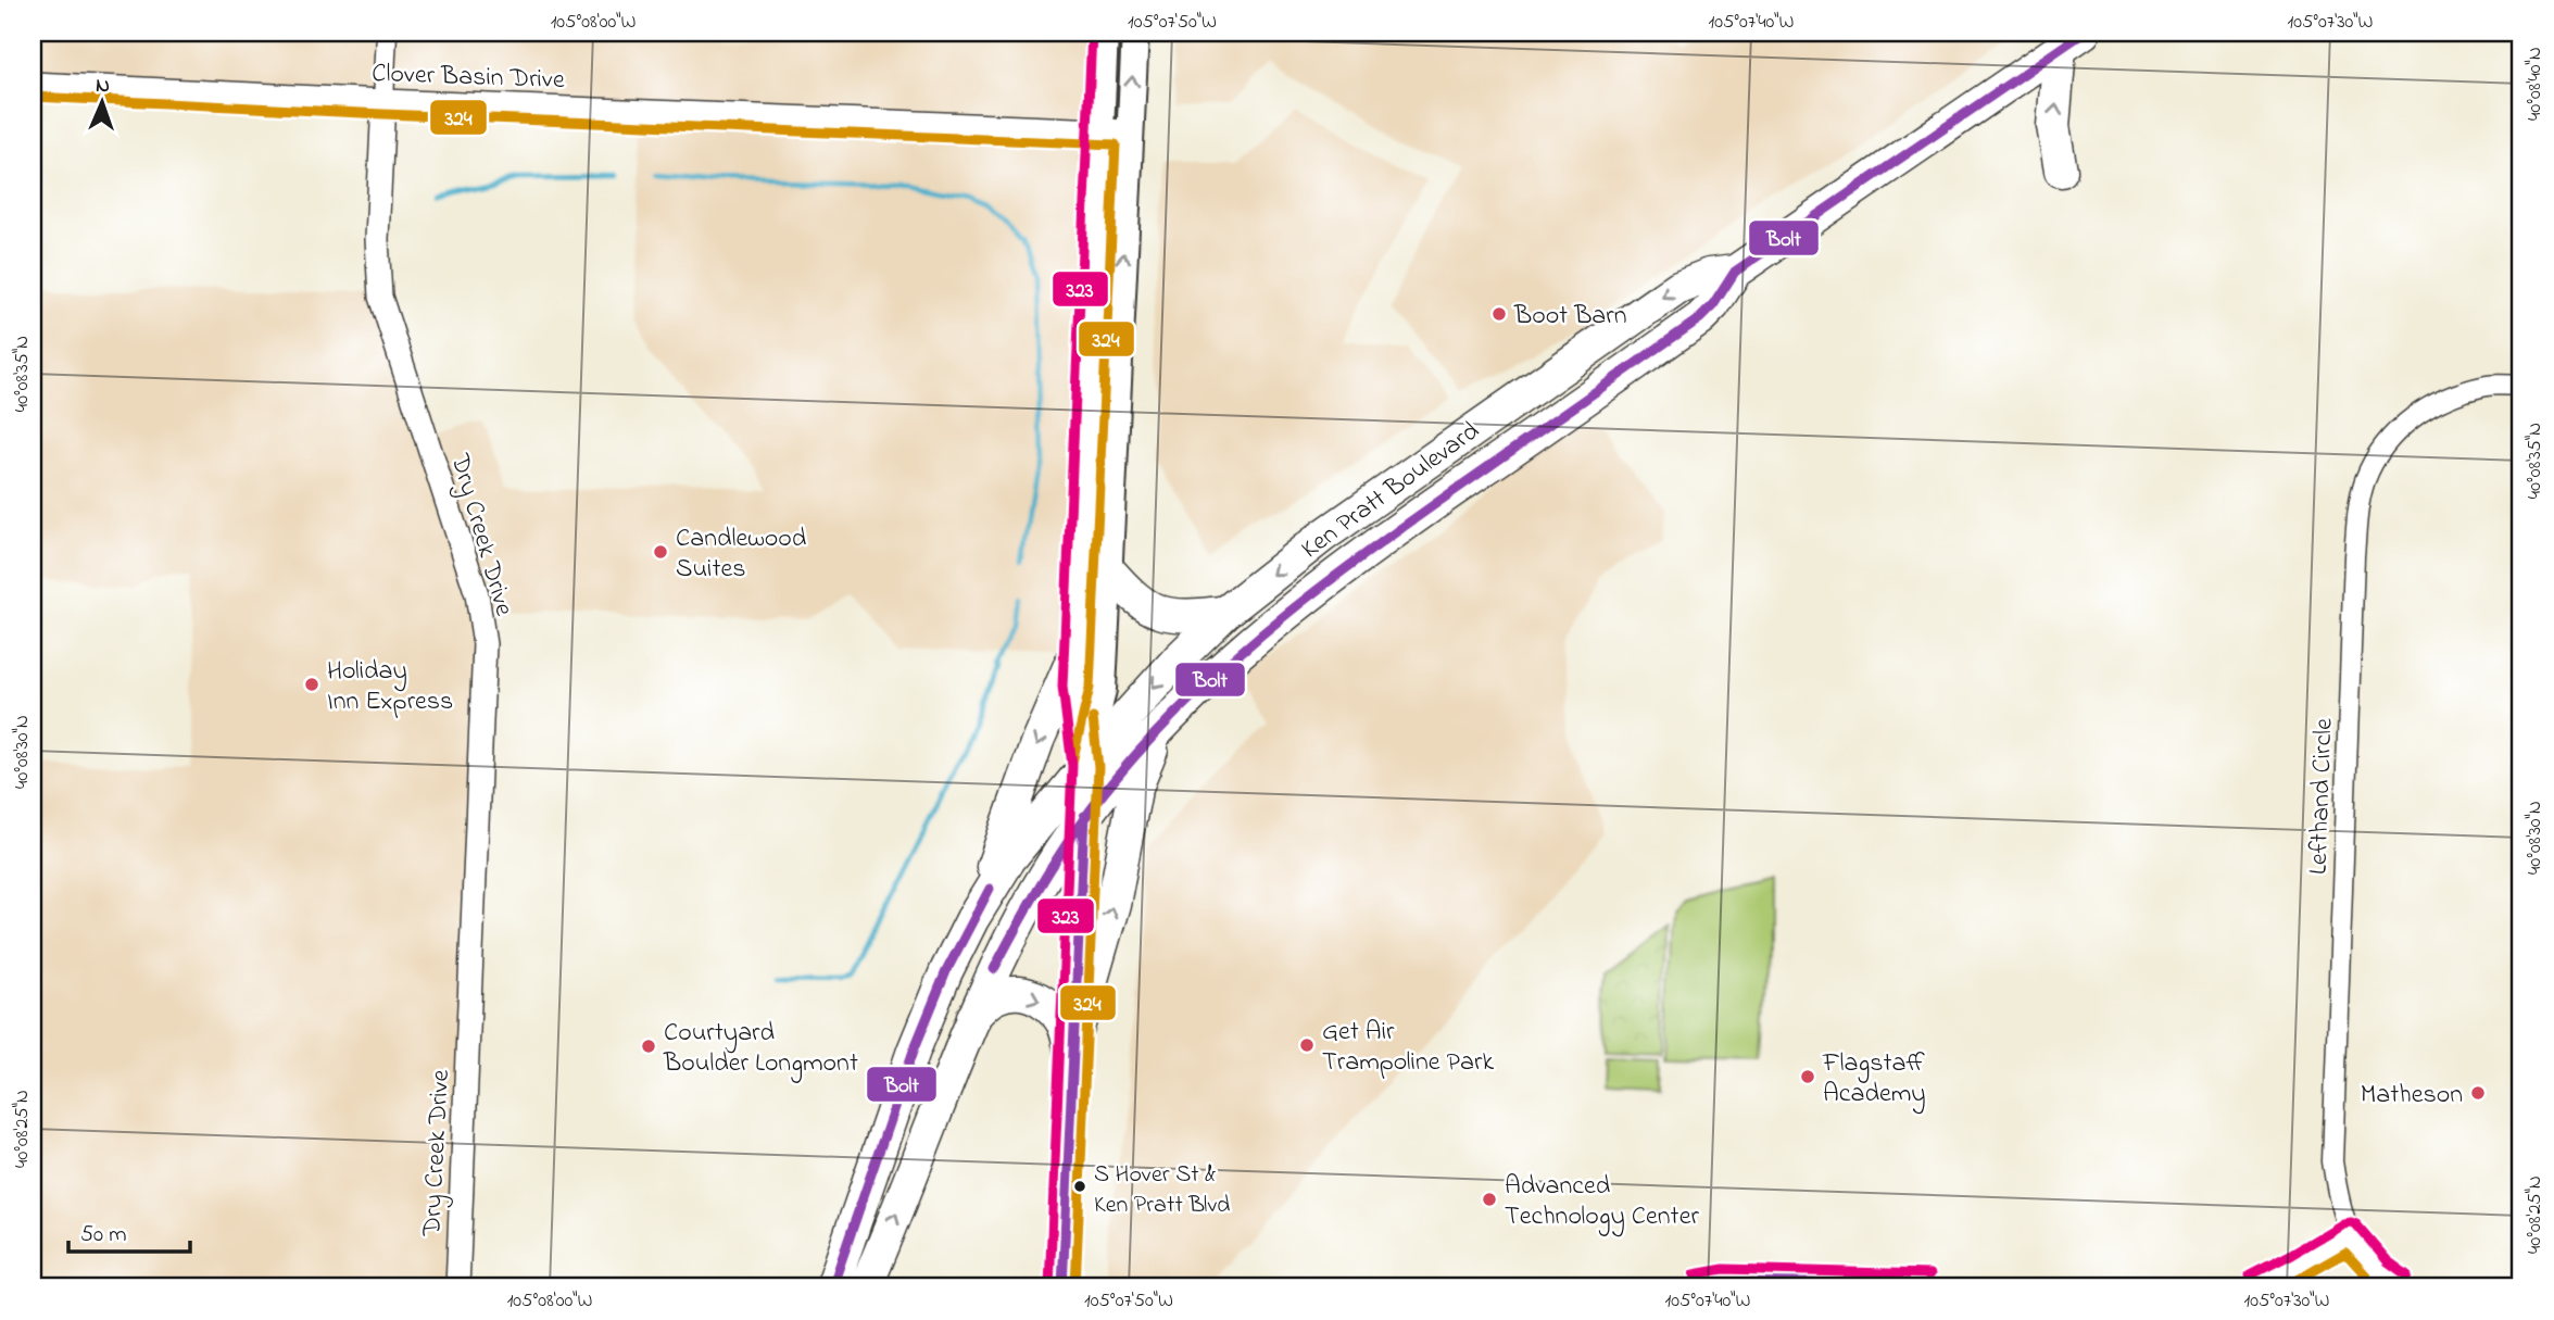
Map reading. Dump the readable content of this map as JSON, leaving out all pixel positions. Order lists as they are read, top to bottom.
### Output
{
  "streets": {
    "highway": ["Ken Pratt Boulevard"],
    "street": ["Clover Basin Drive", "Dry Creek Drive", "Lefthand Circle"]
  },
  "crossings": [
    ["Clover Basin Drive", "Dry Creek Drive"]
  ],
  "places": [
    "Boot Barn",
    "Candlewood Suites",
    "Holiday Inn Express",
    "Get Air Trampoline Park",
    "Courtyard Boulder Longmont",
    "Flagstaff Academy",
    "Matheson",
    "S Hover St & Ken Pratt Blvd",
    "Advanced Technology Center"
  ],
  "lines": ["transit line Bolt", "transit line 323", "transit line 324"],
  "scale_bar": "50 m",
  "north": "top",
  "coordinates": [
    "105°08'00\"W",
    "105°07'50\"W",
    "105°07'40\"W",
    "105°07'30\"W",
    "40°08'40\"N",
    "40°08'35\"N",
    "40°08'30\"N",
    "40°08'25\"N"
  ]
}
